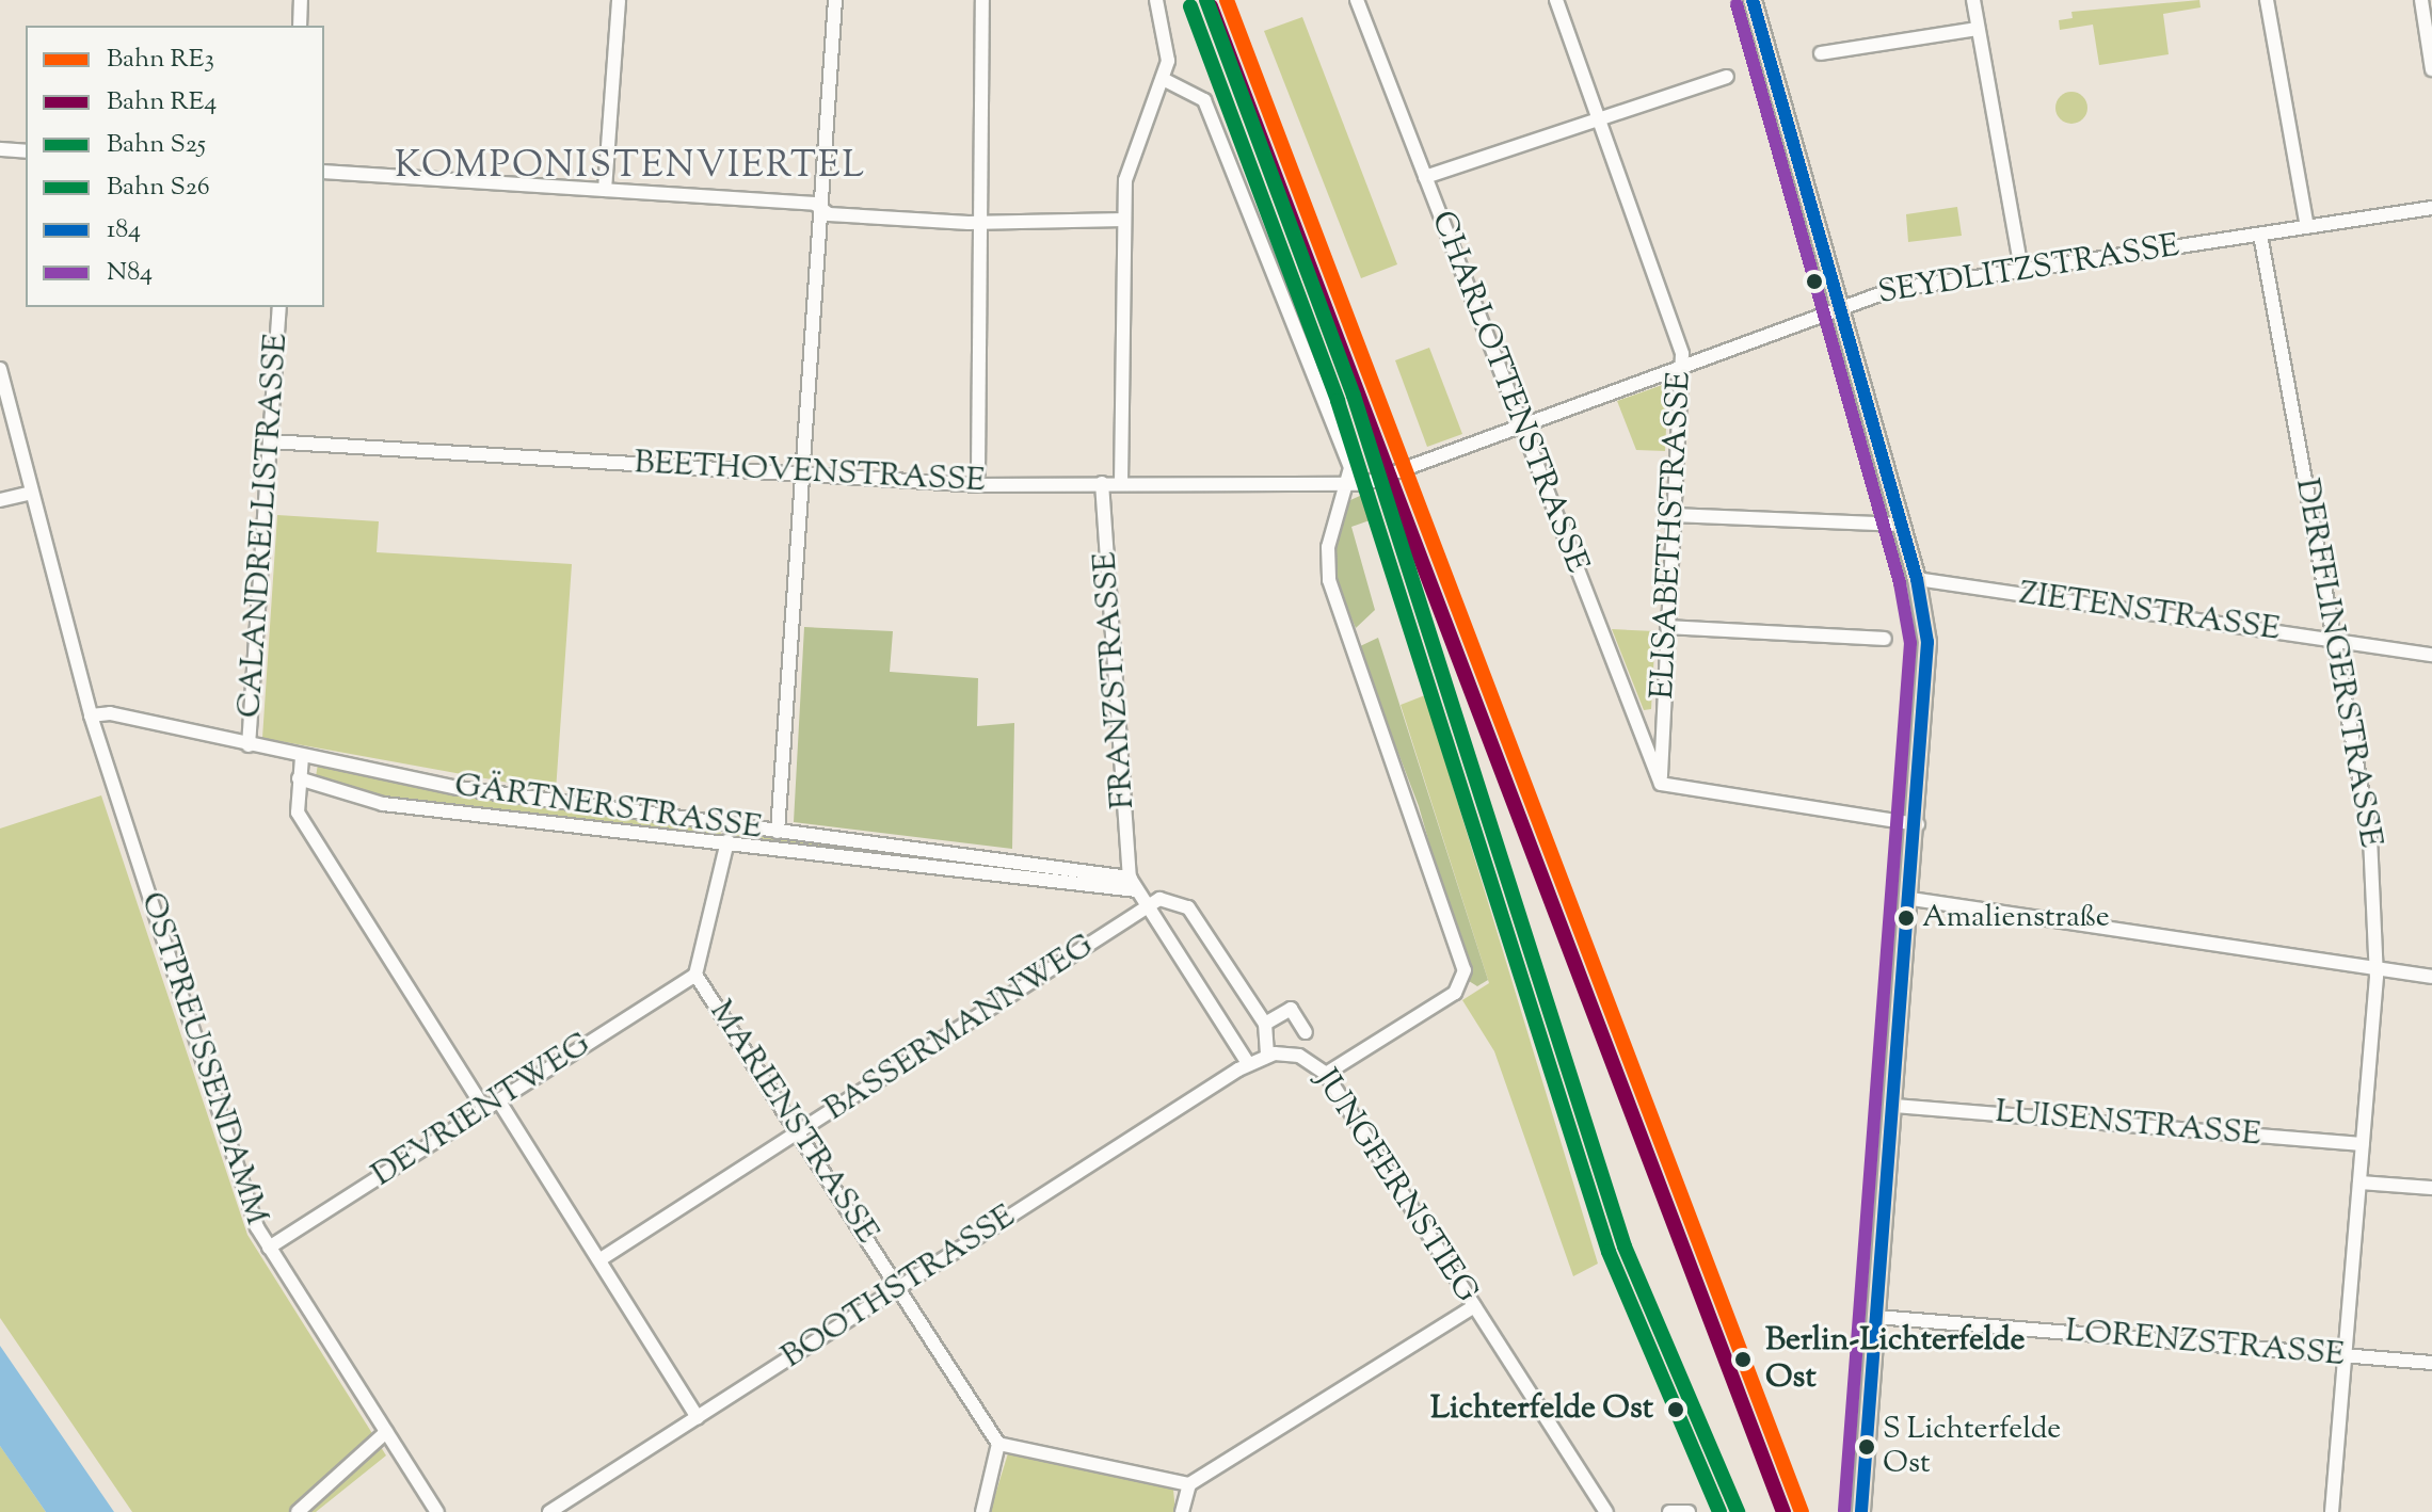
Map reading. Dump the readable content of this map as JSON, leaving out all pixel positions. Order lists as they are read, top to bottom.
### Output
{
  "streets": {
    "street": [
      "SEYDLITZSTRASSE",
      "CHARLOTTENSTRASSE",
      "BEETHOVENSTRASSE",
      "CALANDRELLISTRASSE",
      "ELISABETHSTRASSE",
      "ZIETENSTRASSE",
      "DERFFLINGERSTRASSE",
      "FRANZSTRASSE",
      "GÄRTNERSTRASSE",
      "BASSERMANNWEG",
      "OSTPREUSSENDAMM",
      "DEVRIENTWEG",
      "MARIENSTRASSE",
      "LUISENSTRASSE",
      "JUNGFERNSTIEG",
      "BOOTHSTRASSE",
      "LORENZSTRASSE"
    ]
  },
  "crossings": [
    ["SEYDLITZSTRASSE", "CHARLOTTENSTRASSE"],
    ["SEYDLITZSTRASSE", "BEETHOVENSTRASSE"],
    ["SEYDLITZSTRASSE", "ELISABETHSTRASSE"],
    ["SEYDLITZSTRASSE", "DERFFLINGERSTRASSE"],
    ["CHARLOTTENSTRASSE", "ELISABETHSTRASSE"],
    ["BEETHOVENSTRASSE", "CALANDRELLISTRASSE"],
    ["BEETHOVENSTRASSE", "FRANZSTRASSE"],
    ["CALANDRELLISTRASSE", "GÄRTNERSTRASSE"],
    ["ZIETENSTRASSE", "DERFFLINGERSTRASSE"],
    ["DERFFLINGERSTRASSE", "LUISENSTRASSE"],
    ["DERFFLINGERSTRASSE", "LORENZSTRASSE"],
    ["FRANZSTRASSE", "GÄRTNERSTRASSE"],
    ["GÄRTNERSTRASSE", "OSTPREUSSENDAMM"],
    ["GÄRTNERSTRASSE", "MARIENSTRASSE"],
    ["BASSERMANNWEG", "MARIENSTRASSE"],
    ["OSTPREUSSENDAMM", "DEVRIENTWEG"],
    ["DEVRIENTWEG", "MARIENSTRASSE"],
    ["MARIENSTRASSE", "BOOTHSTRASSE"]
  ],
  "districts": ["KOMPONISTENVIERTEL"],
  "places": [
    "Amalienstraße",
    "Berlin-Lichterfelde Ost",
    "Lichterfelde Ost",
    "S Lichterfelde Ost"
  ],
  "lines": [
    "rail line RE3",
    "rail line S25",
    "transit line 184",
    "transit line N84",
    "rail line RE4",
    "rail line S26"
  ],
  "legend": [
    "Bahn RE3",
    "Bahn RE4",
    "Bahn S25",
    "Bahn S26",
    "184",
    "N84"
  ]
}
